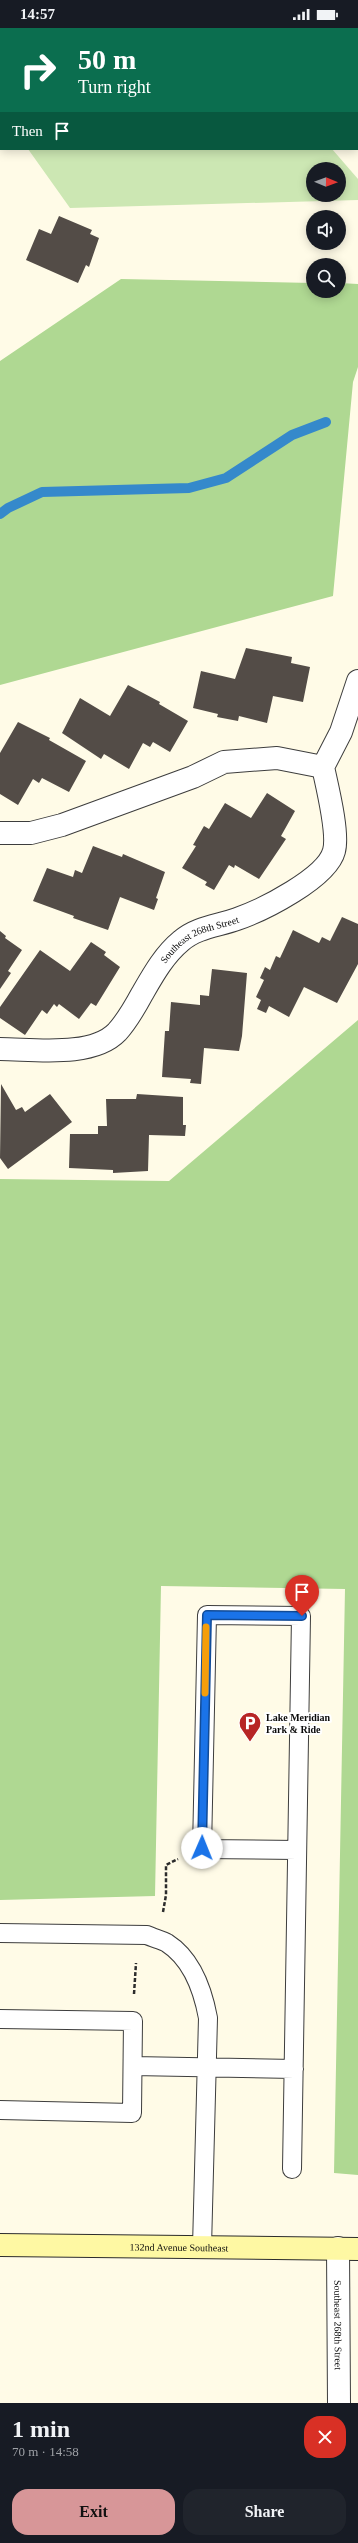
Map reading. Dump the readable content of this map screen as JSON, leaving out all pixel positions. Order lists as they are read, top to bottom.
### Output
{
  "streets": {
    "main road": ["132nd Avenue Southeast"],
    "street": ["Southeast 268th Street"]
  },
  "crossings": [
    ["Southeast 268th Street", "132nd Avenue Southeast"]
  ],
  "places": {
    "parking": ["Lake Meridian Park & Ride"]
  },
  "north": "right",
  "page": {
    "status": "14:57",
    "turn": ["50 m", "Turn right"],
    "then": "Then",
    "heading": ["1 min", "70 m · 14:58"],
    "buttons": ["Exit", "Share"]
  }
}
